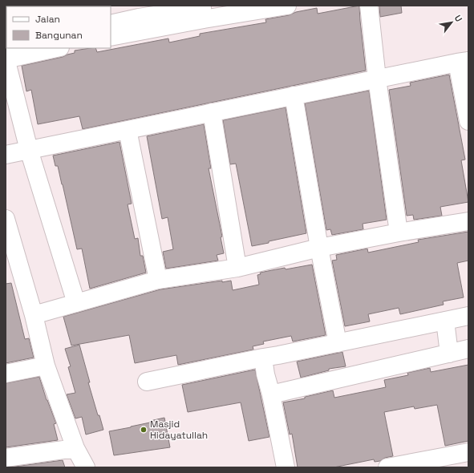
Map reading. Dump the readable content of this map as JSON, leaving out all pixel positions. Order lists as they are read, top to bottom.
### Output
{
  "places": ["Masjid Hidayatullah"],
  "legend": ["Jalan", "Bangunan"],
  "north": "top right"
}
